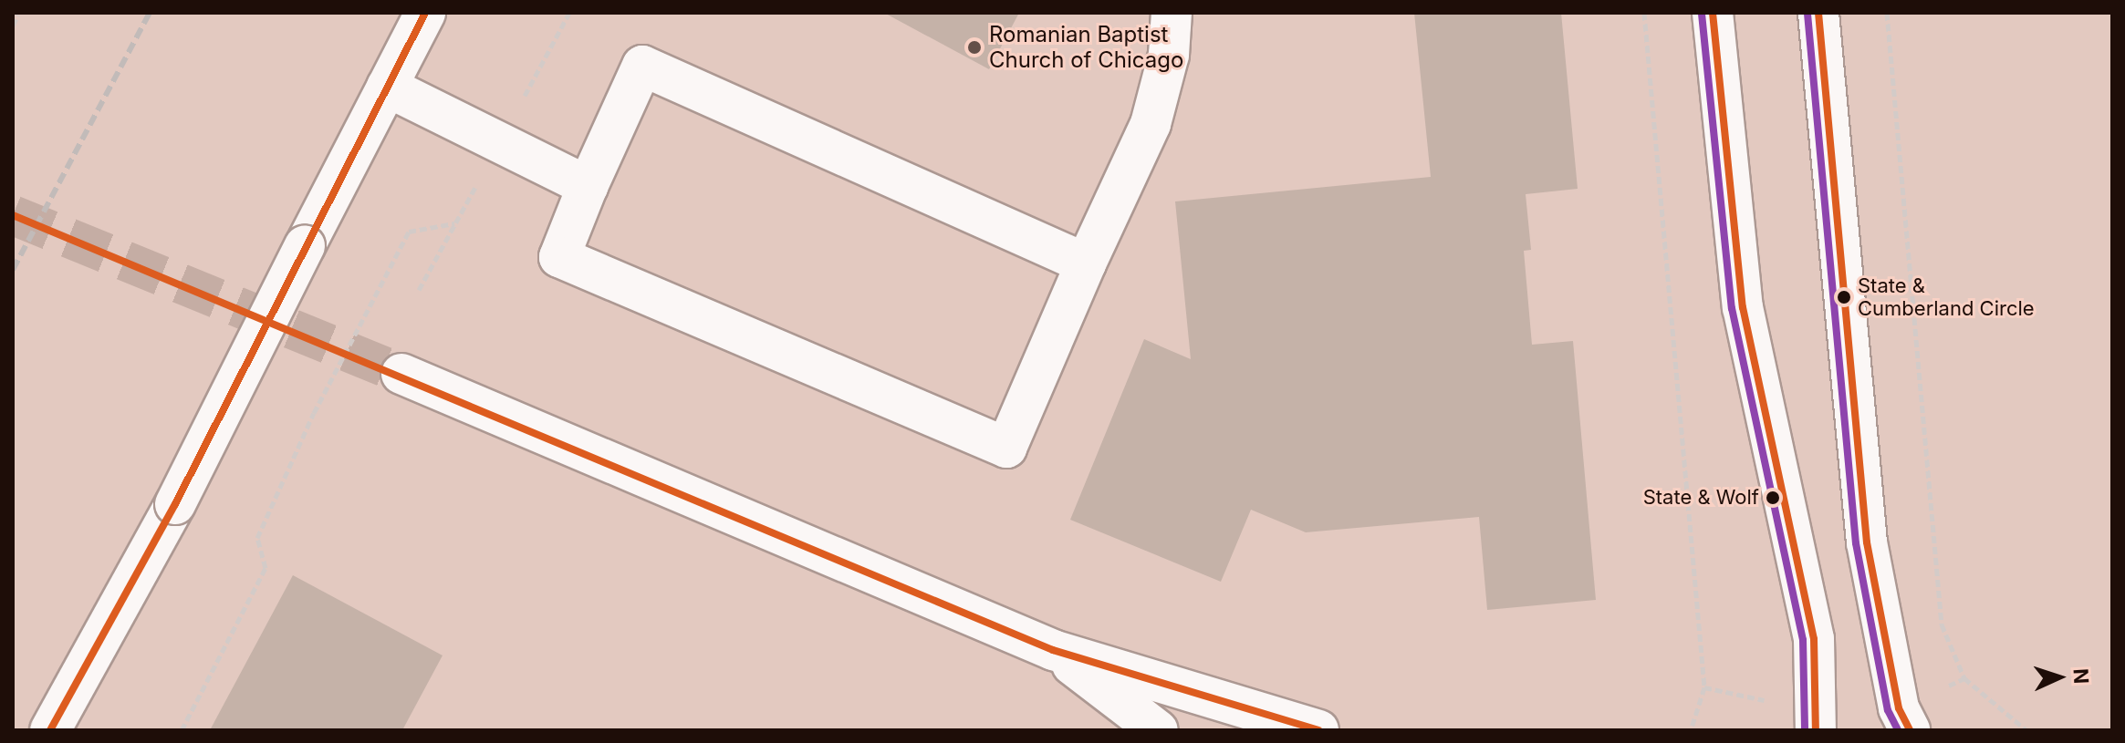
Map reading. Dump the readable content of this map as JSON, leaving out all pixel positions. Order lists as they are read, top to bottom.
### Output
{
  "places": ["Romanian Baptist Church of Chicago", "State & Cumberland Circle", "State & Wolf"],
  "north": "right"
}
